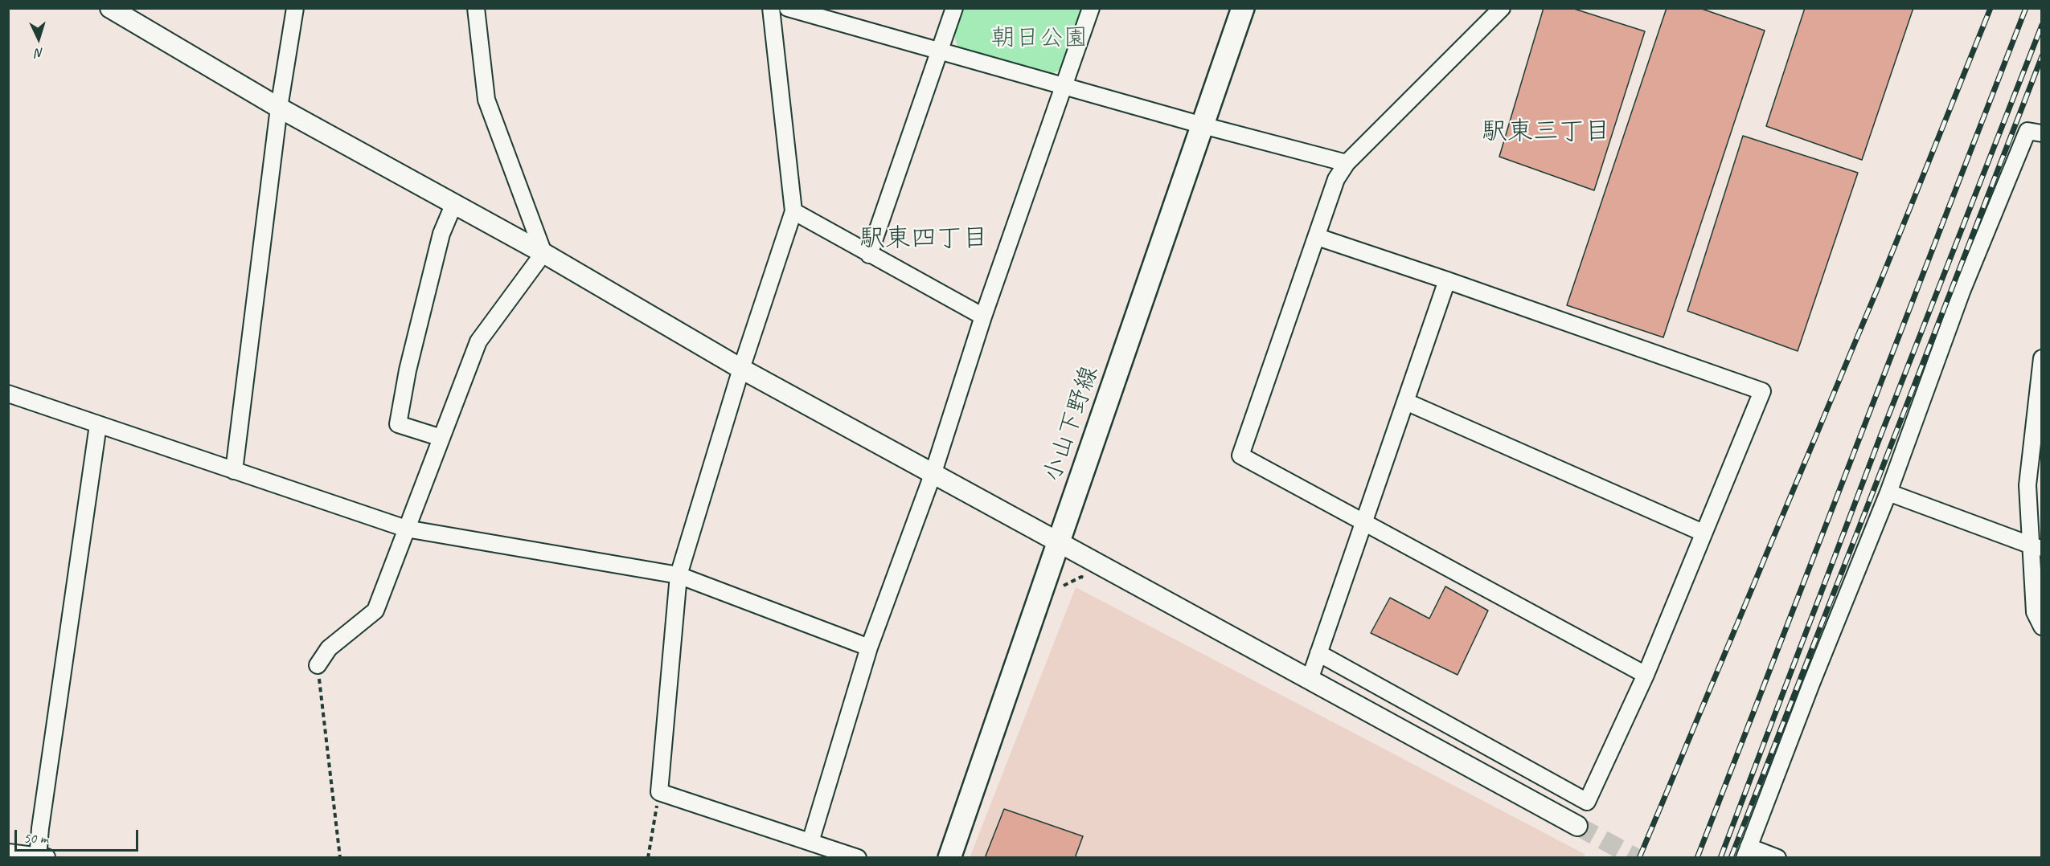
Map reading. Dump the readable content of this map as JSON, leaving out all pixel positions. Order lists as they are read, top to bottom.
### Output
{
  "streets": {
    "main road": ["小山下野線"]
  },
  "districts": ["駅東三丁目", "駅東四丁目"],
  "parks": ["朝日公園"],
  "scale_bar": "50 m",
  "north": "bottom"
}
